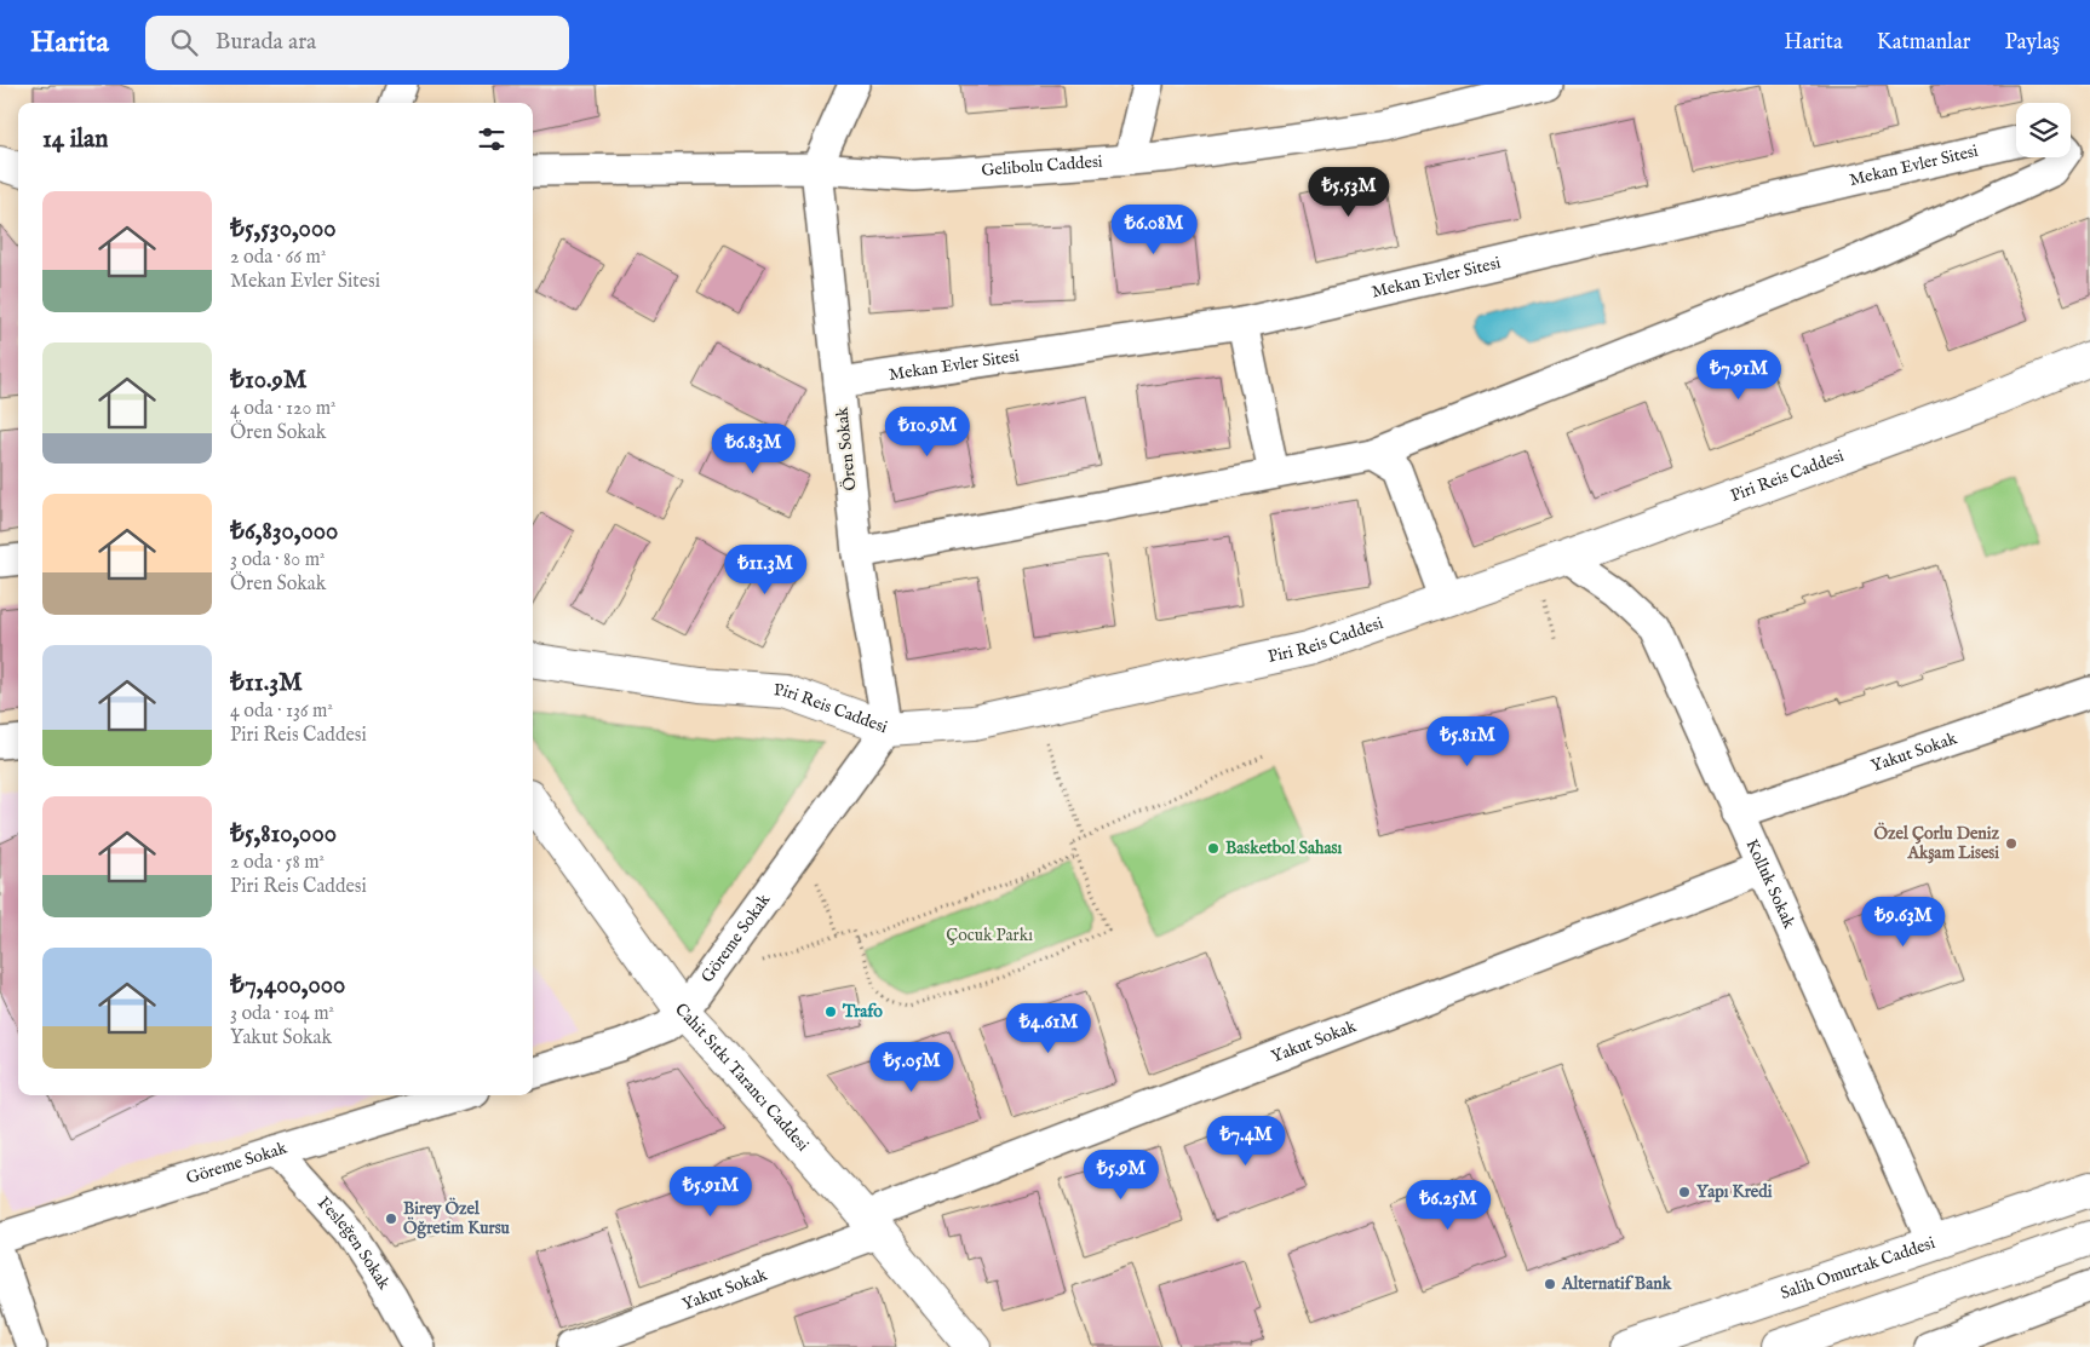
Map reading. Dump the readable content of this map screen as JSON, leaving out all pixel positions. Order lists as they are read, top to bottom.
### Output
{
  "streets": {
    "street": [
      "Gelibolu Caddesi",
      "Mekan Evler Sitesi",
      "Ören Sokak",
      "Piri Reis Caddesi",
      "Yakut Sokak",
      "Kolluk Sokak",
      "Göreme Sokak",
      "Cahit Sıtkı Tarancı Caddesi",
      "Fesleğen Sokak",
      "Salih Omurtak Caddesi"
    ]
  },
  "crossings": [
    ["Gelibolu Caddesi", "Ören Sokak"],
    ["Mekan Evler Sitesi", "Ören Sokak"],
    ["Ören Sokak", "Piri Reis Caddesi"],
    ["Ören Sokak", "Göreme Sokak"],
    ["Piri Reis Caddesi", "Kolluk Sokak"],
    ["Piri Reis Caddesi", "Göreme Sokak"],
    ["Yakut Sokak", "Kolluk Sokak"],
    ["Yakut Sokak", "Cahit Sıtkı Tarancı Caddesi"],
    ["Kolluk Sokak", "Salih Omurtak Caddesi"],
    ["Göreme Sokak", "Cahit Sıtkı Tarancı Caddesi"],
    ["Göreme Sokak", "Fesleğen Sokak"]
  ],
  "parks": ["Çocuk Parkı"],
  "places": [
    "Özel Çorlu Deniz Akşam Lisesi",
    "Basketbol Sahası",
    "Trafo",
    "Yapı Kredi",
    "Birey Özel Öğretim Kursu",
    "Alternatif Bank"
  ],
  "page": {
    "header": "Harita",
    "search": "Burada ara",
    "nav": ["Harita", "Katmanlar", "Paylaş"],
    "heading": "14 ilan",
    "price": [
      "₺5.53M",
      "₺6.08M",
      "₺7.91M",
      "₺10.9M",
      "₺6.83M",
      "₺11.3M",
      "₺5.81M",
      "₺9.63M",
      "₺4.61M",
      "₺5.05M",
      "₺7.4M",
      "₺5.9M",
      "₺5.91M",
      "₺6.25M"
    ],
    "list": [
      {
        "name": "₺5,530,000",
        "note": "2 oda · 66 m² · Mekan Evler Sitesi"
      },
      {
        "name": "₺10.9M",
        "note": "4 oda · 120 m² · Ören Sokak"
      },
      {
        "name": "₺6,830,000",
        "note": "3 oda · 80 m² · Ören Sokak"
      },
      {
        "name": "₺11.3M",
        "note": "4 oda · 136 m² · Piri Reis Caddesi"
      },
      {
        "name": "₺5,810,000",
        "note": "2 oda · 58 m² · Piri Reis Caddesi"
      },
      {
        "name": "₺7,400,000",
        "note": "3 oda · 104 m² · Yakut Sokak"
      }
    ]
  }
}
